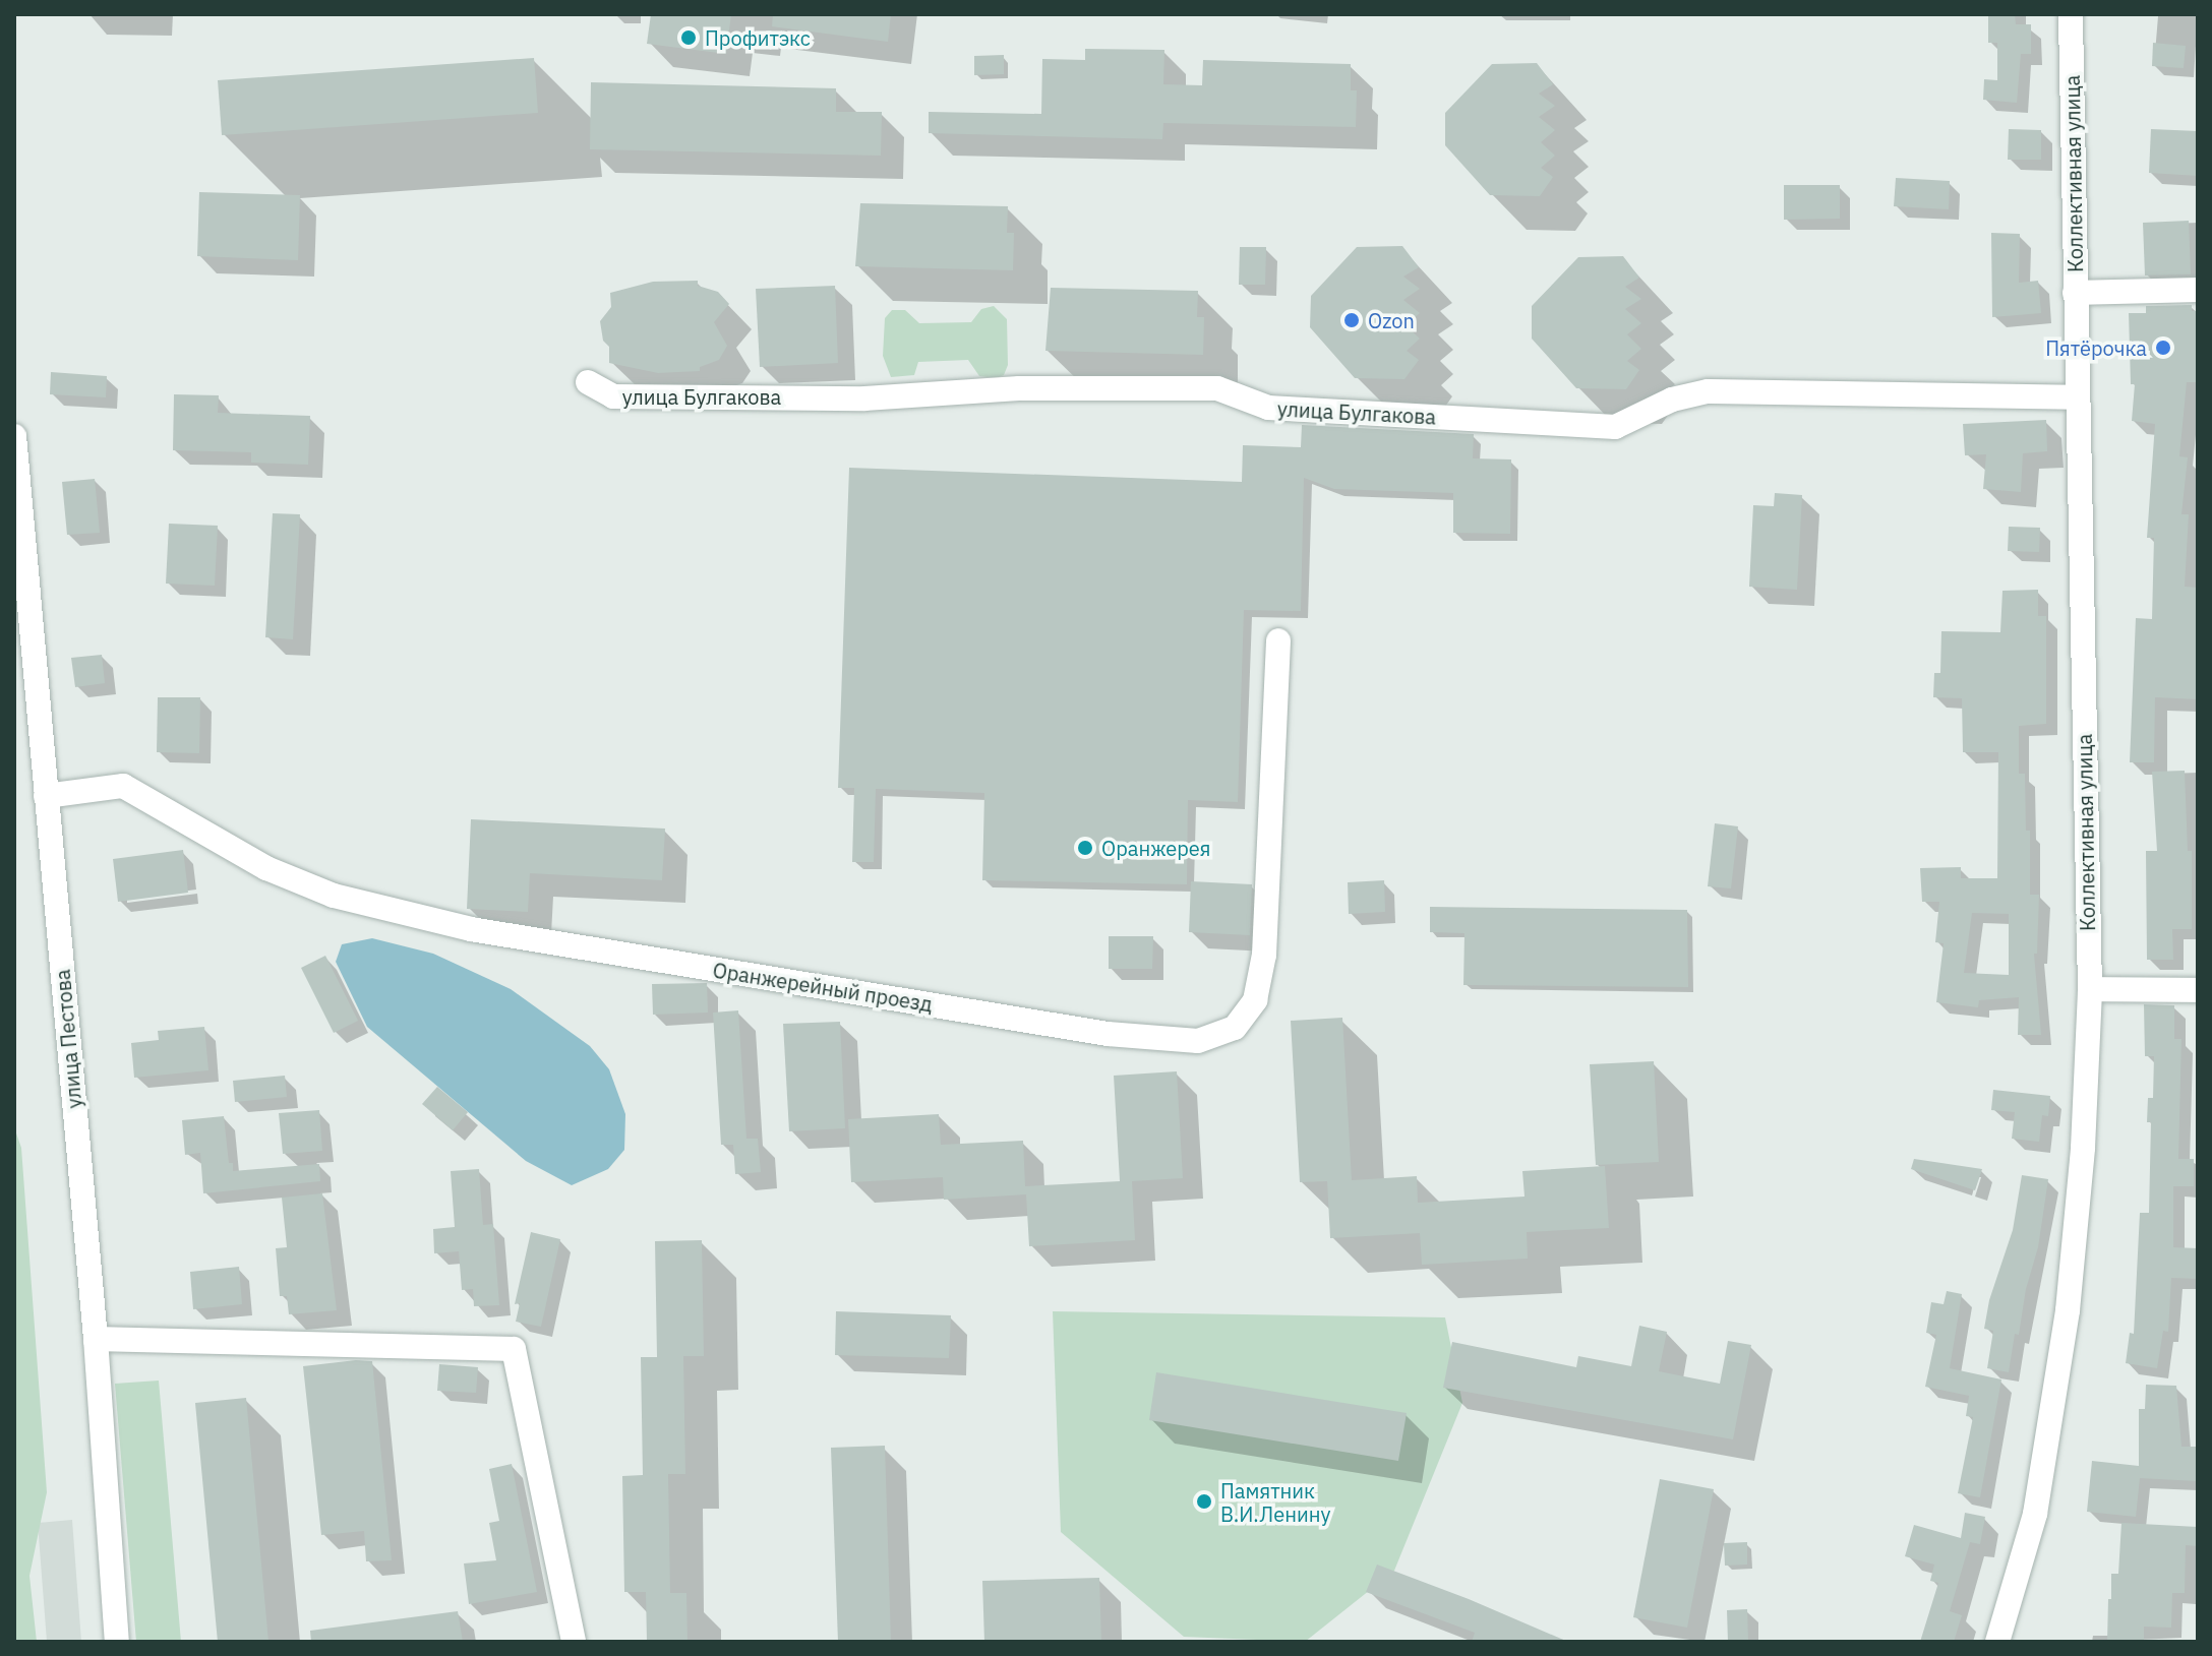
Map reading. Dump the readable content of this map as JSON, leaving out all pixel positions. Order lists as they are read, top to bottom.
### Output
{
  "streets": {
    "street": [
      "Коллективная улица",
      "улица Булгакова",
      "Оранжерейный проезд",
      "улица Пестова"
    ]
  },
  "crossings": [
    ["Коллективная улица", "улица Булгакова"],
    ["Оранжерейный проезд", "улица Пестова"]
  ],
  "places": [
    "Профитэкс",
    "Ozon",
    "Пятёрочка",
    "Оранжерея",
    "Памятник В.И.Ленину"
  ]
}
